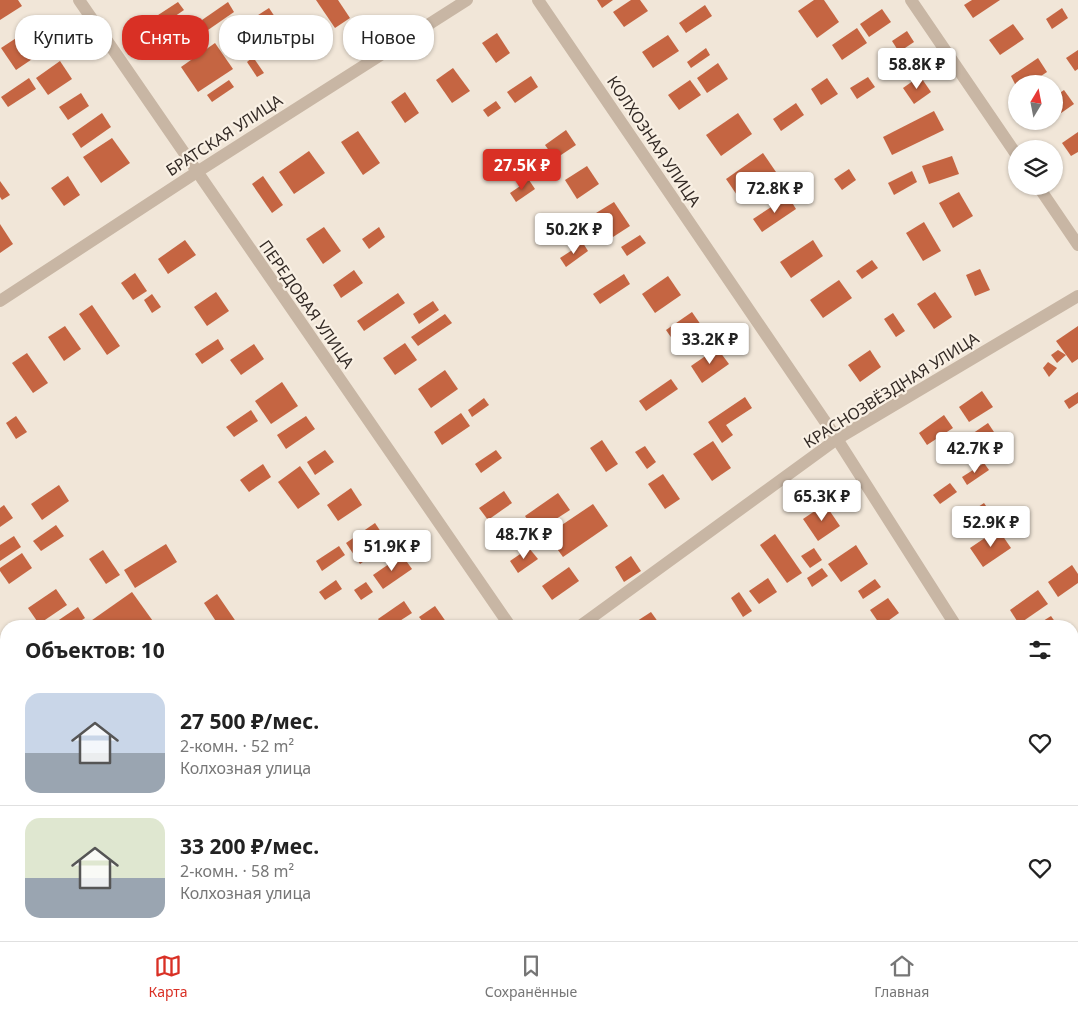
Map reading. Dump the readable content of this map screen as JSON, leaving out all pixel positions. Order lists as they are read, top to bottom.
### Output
{
  "streets": {
    "street": [
      "БРАТСКАЯ УЛИЦА",
      "КОЛХОЗНАЯ УЛИЦА",
      "ПЕРЕДОВАЯ УЛИЦА",
      "КРАСНОЗВЁЗДНАЯ УЛИЦА"
    ]
  },
  "crossings": [
    ["БРАТСКАЯ УЛИЦА", "ПЕРЕДОВАЯ УЛИЦА"],
    ["КОЛХОЗНАЯ УЛИЦА", "КРАСНОЗВЁЗДНАЯ УЛИЦА"]
  ],
  "north": "top",
  "page": {
    "chip": [
      "Купить",
      "Снять",
      "Фильтры",
      "Новое"
    ],
    "price": [
      "58.8K ₽",
      "27.5K ₽",
      "72.8K ₽",
      "50.2K ₽",
      "33.2K ₽",
      "42.7K ₽",
      "65.3K ₽",
      "52.9K ₽",
      "48.7K ₽",
      "51.9K ₽"
    ],
    "heading": "Объектов: 10",
    "list": [
      {
        "name": "27 500 ₽/мес.",
        "note": "2-комн. · 52 m² · Колхозная улица"
      },
      {
        "name": "33 200 ₽/мес.",
        "note": "2-комн. · 58 m² · Колхозная улица"
      }
    ],
    "tabs": ["Карта", "Сохранённые", "Главная"]
  }
}
